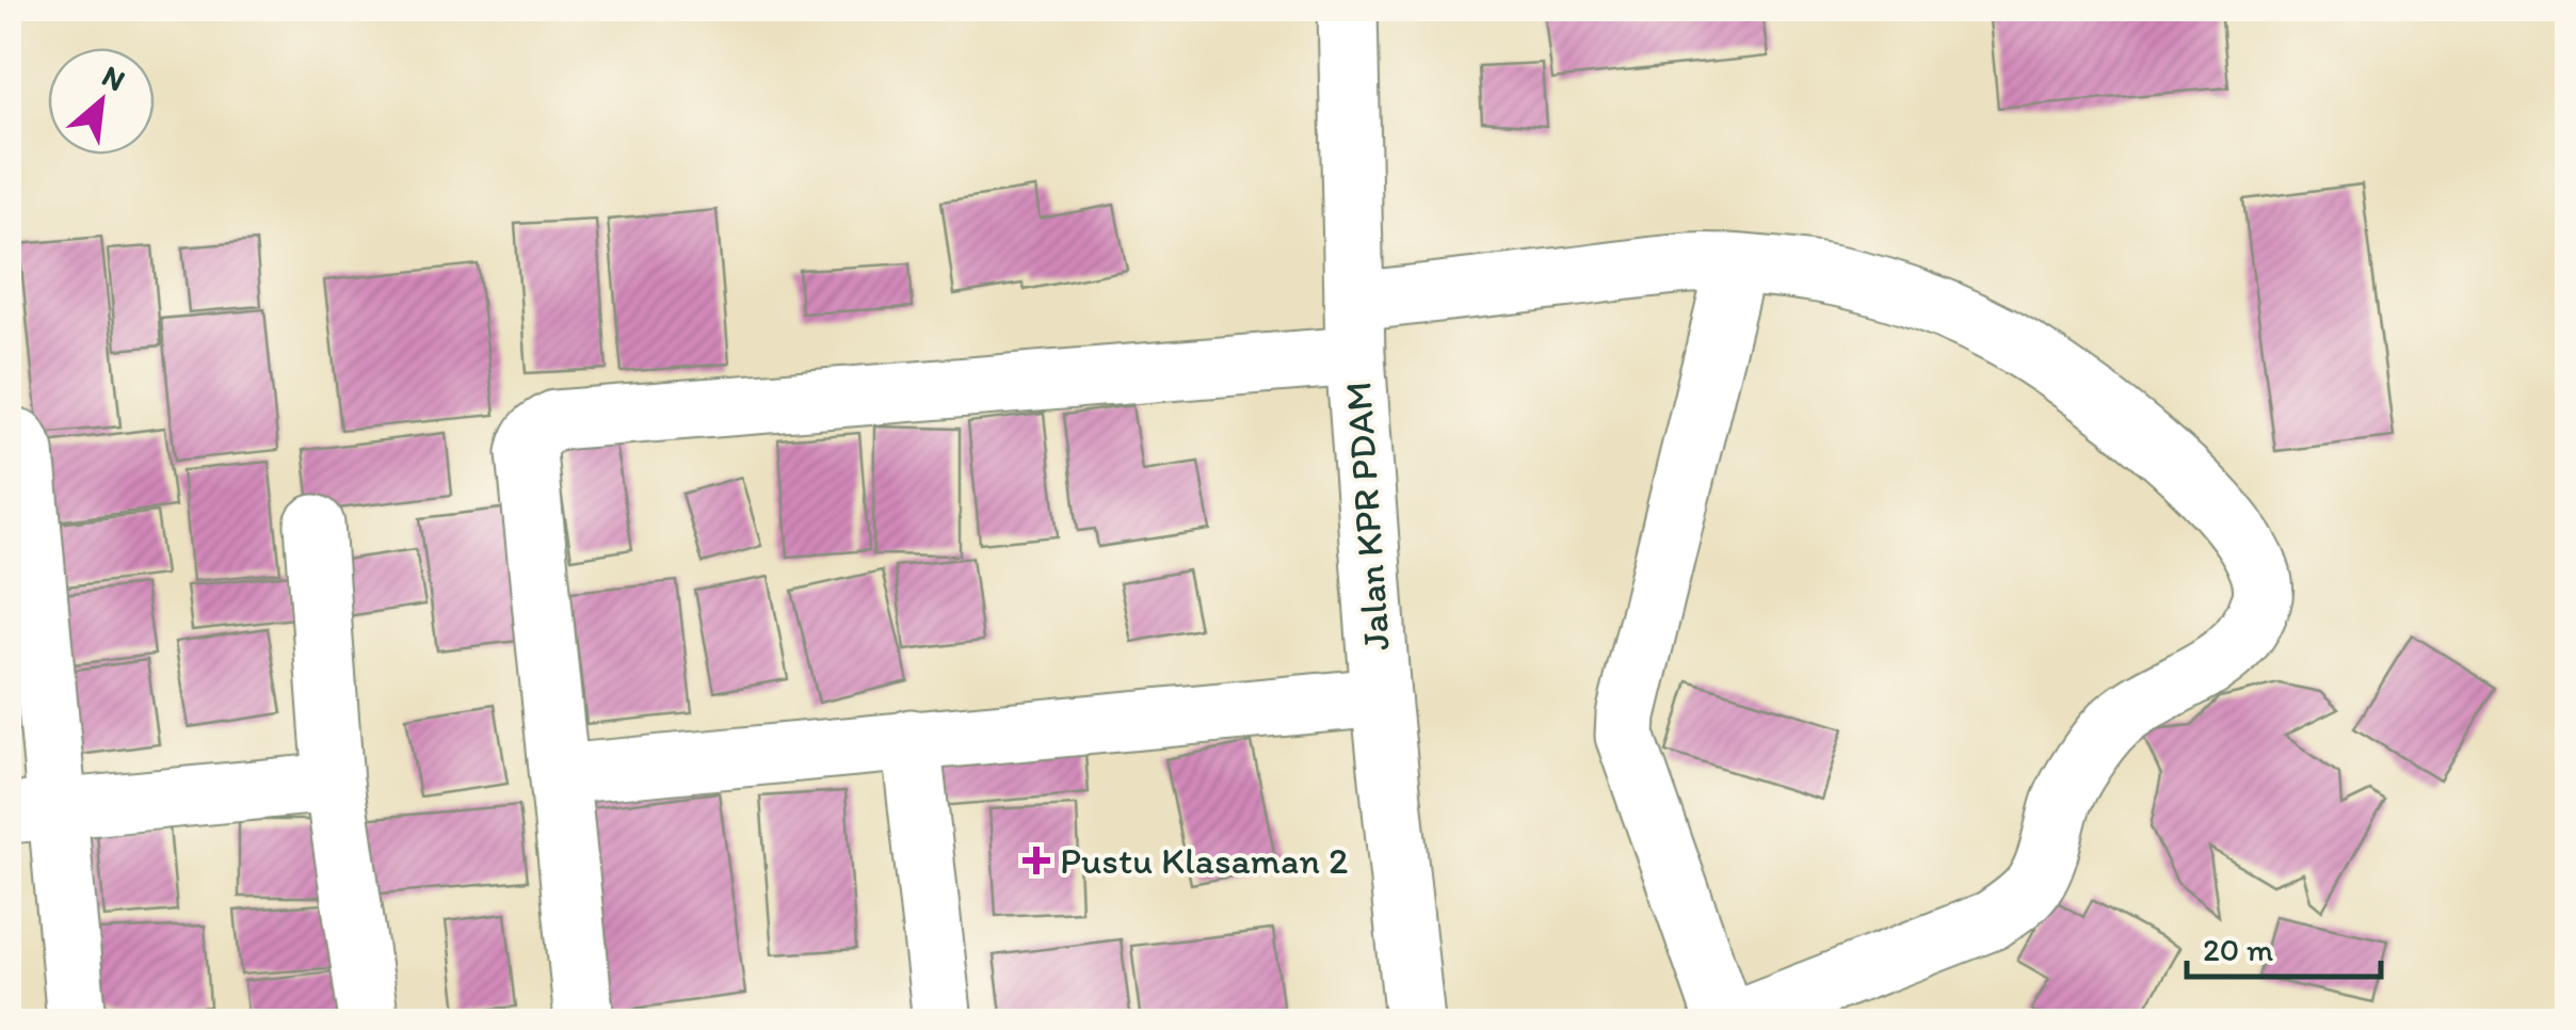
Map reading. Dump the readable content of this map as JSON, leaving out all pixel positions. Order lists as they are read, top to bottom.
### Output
{
  "streets": {
    "street": ["Jalan KPR PDAM"]
  },
  "places": {
    "health": ["Pustu Klasaman 2"]
  },
  "scale_bar": "20 m",
  "north": "top right"
}
